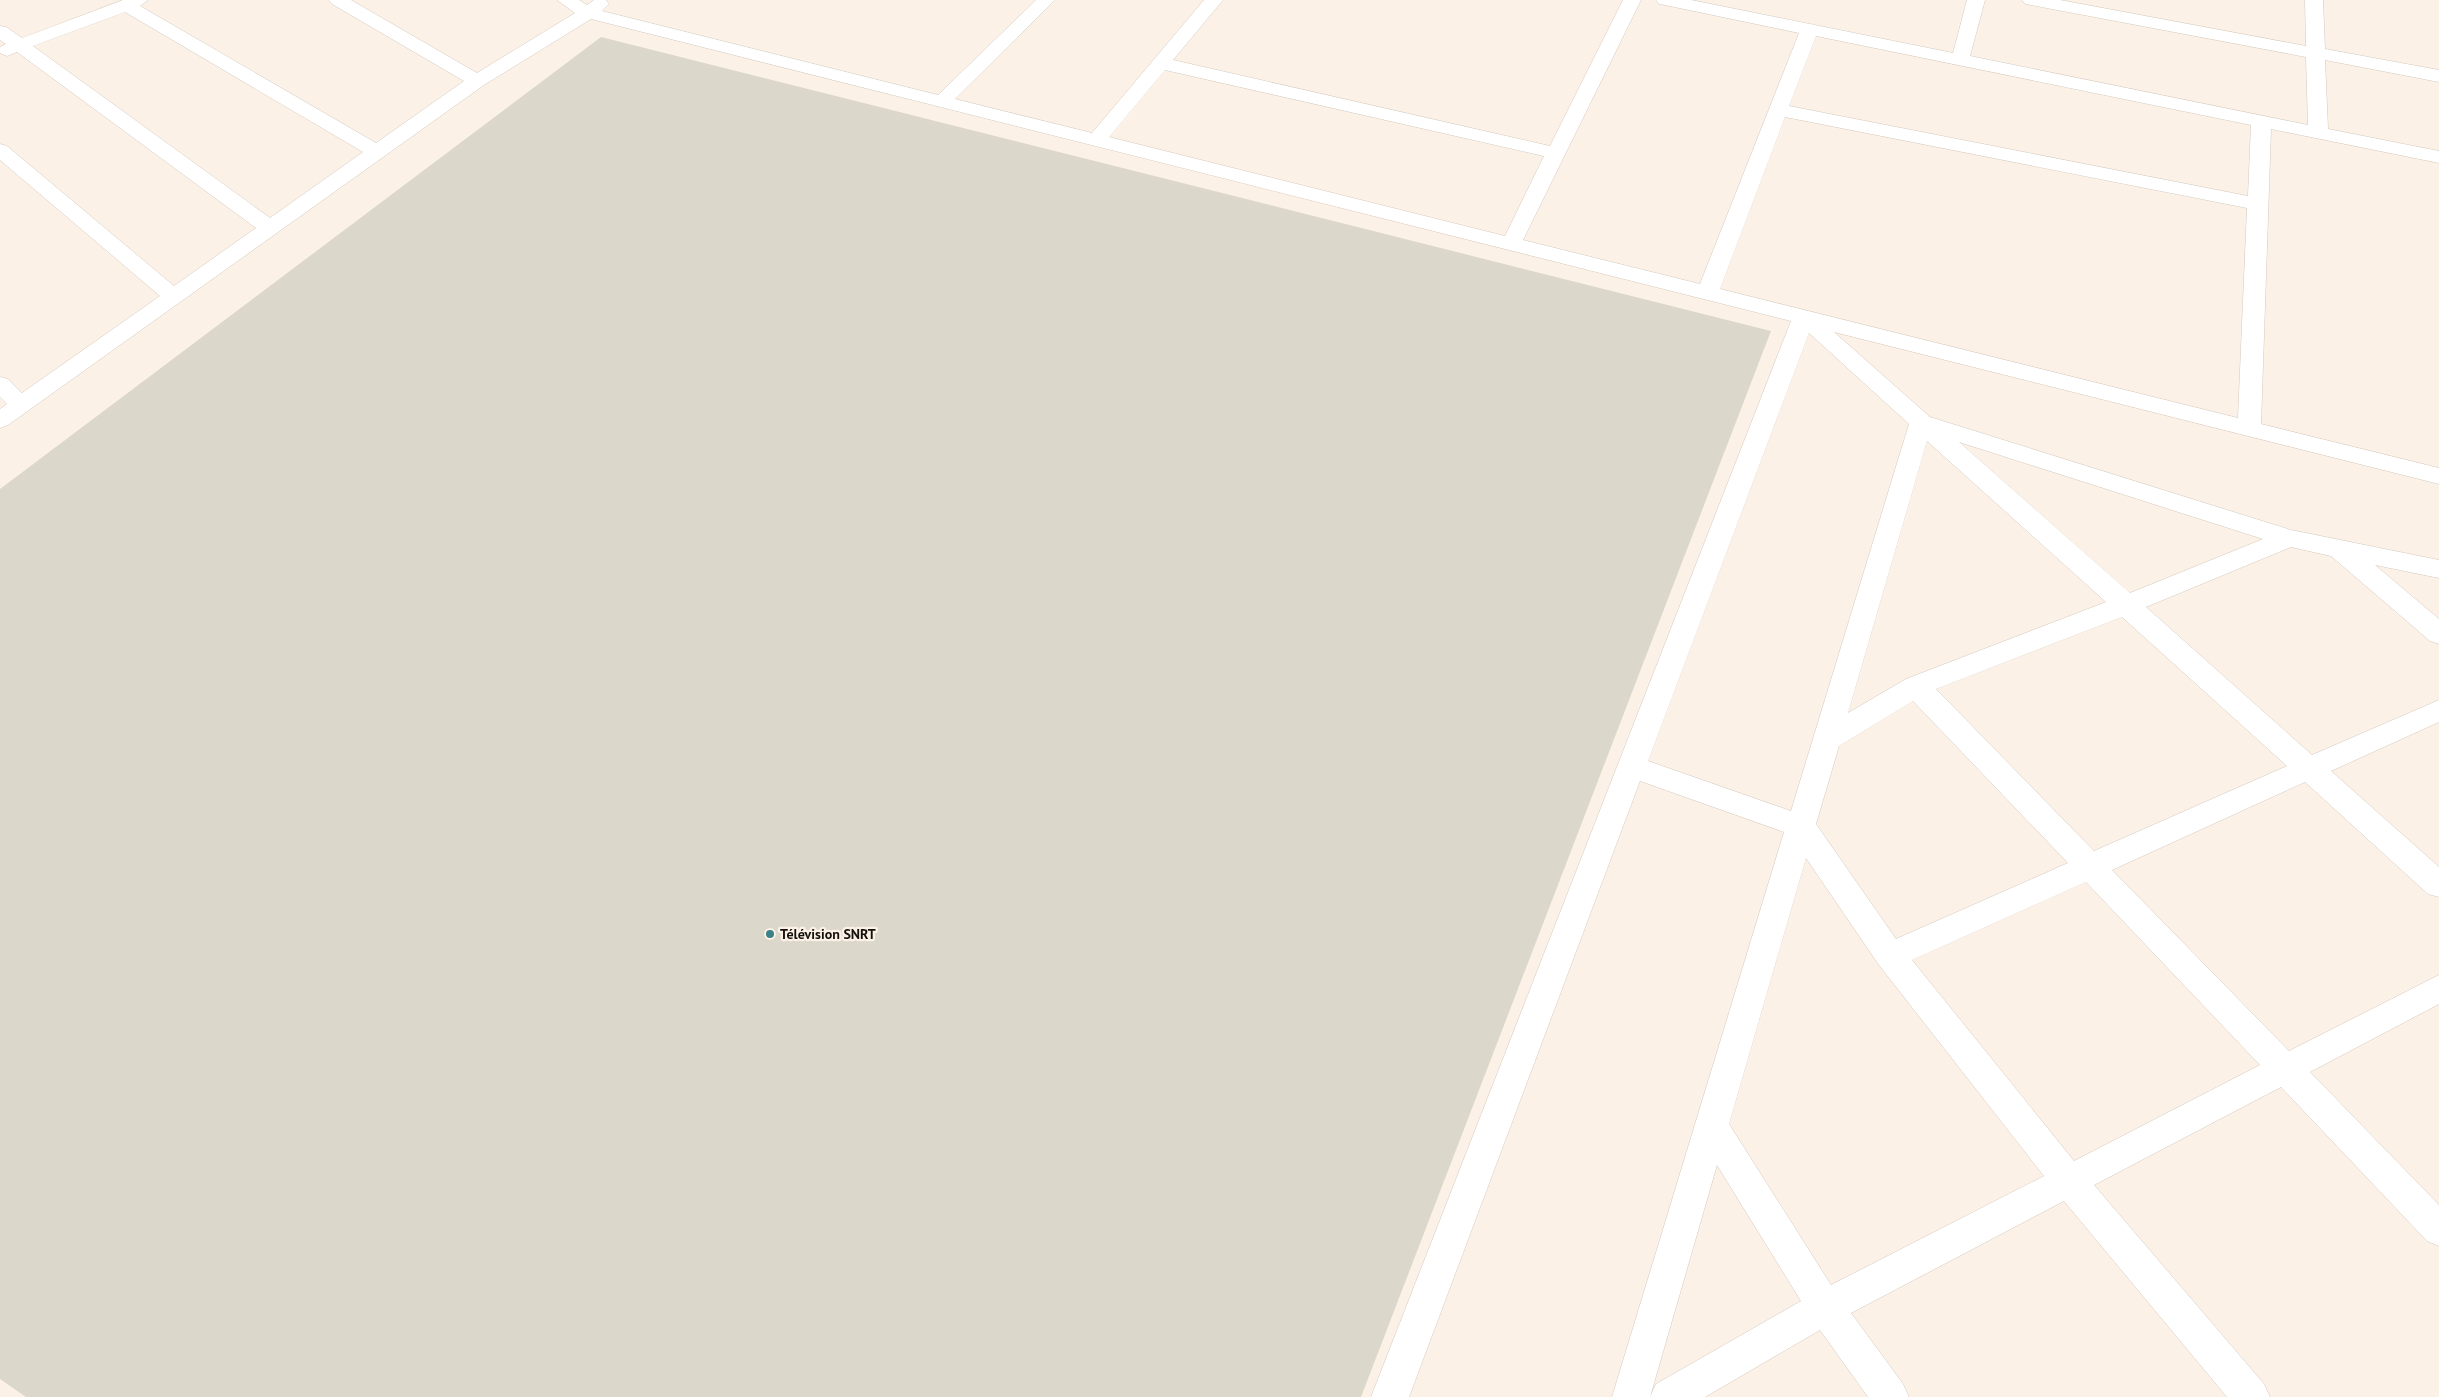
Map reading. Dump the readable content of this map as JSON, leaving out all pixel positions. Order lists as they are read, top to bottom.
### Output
{
  "places": ["Télévision SNRT"]
}
